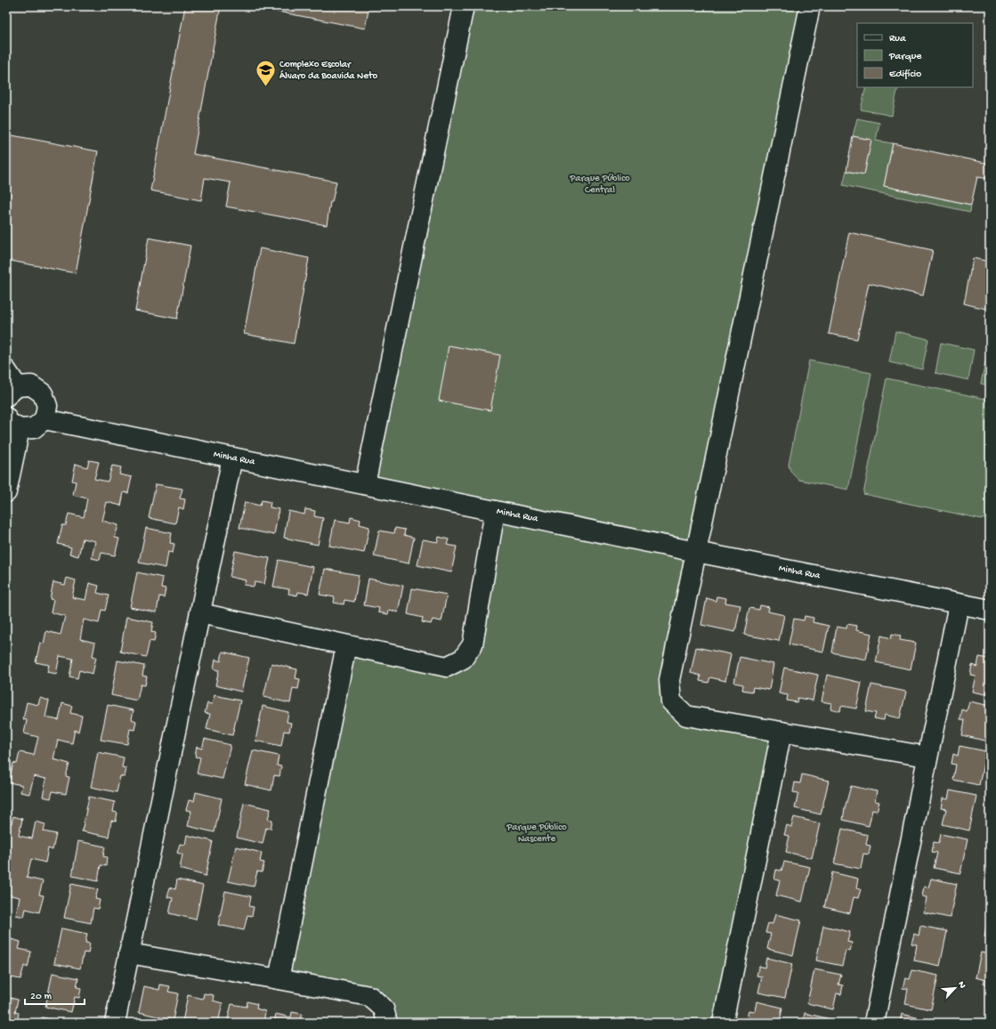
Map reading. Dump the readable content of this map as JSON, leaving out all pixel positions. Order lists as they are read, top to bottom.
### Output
{
  "streets": {
    "street": ["Minha Rua"]
  },
  "parks": ["Parque Público Central", "Parque Público Nascente"],
  "places": {
    "school or university": ["Complexo Escolar Álvaro da Boavida Neto"]
  },
  "legend": ["Rua", "Parque", "Edifício"],
  "scale_bar": "20 m",
  "north": "top right"
}
